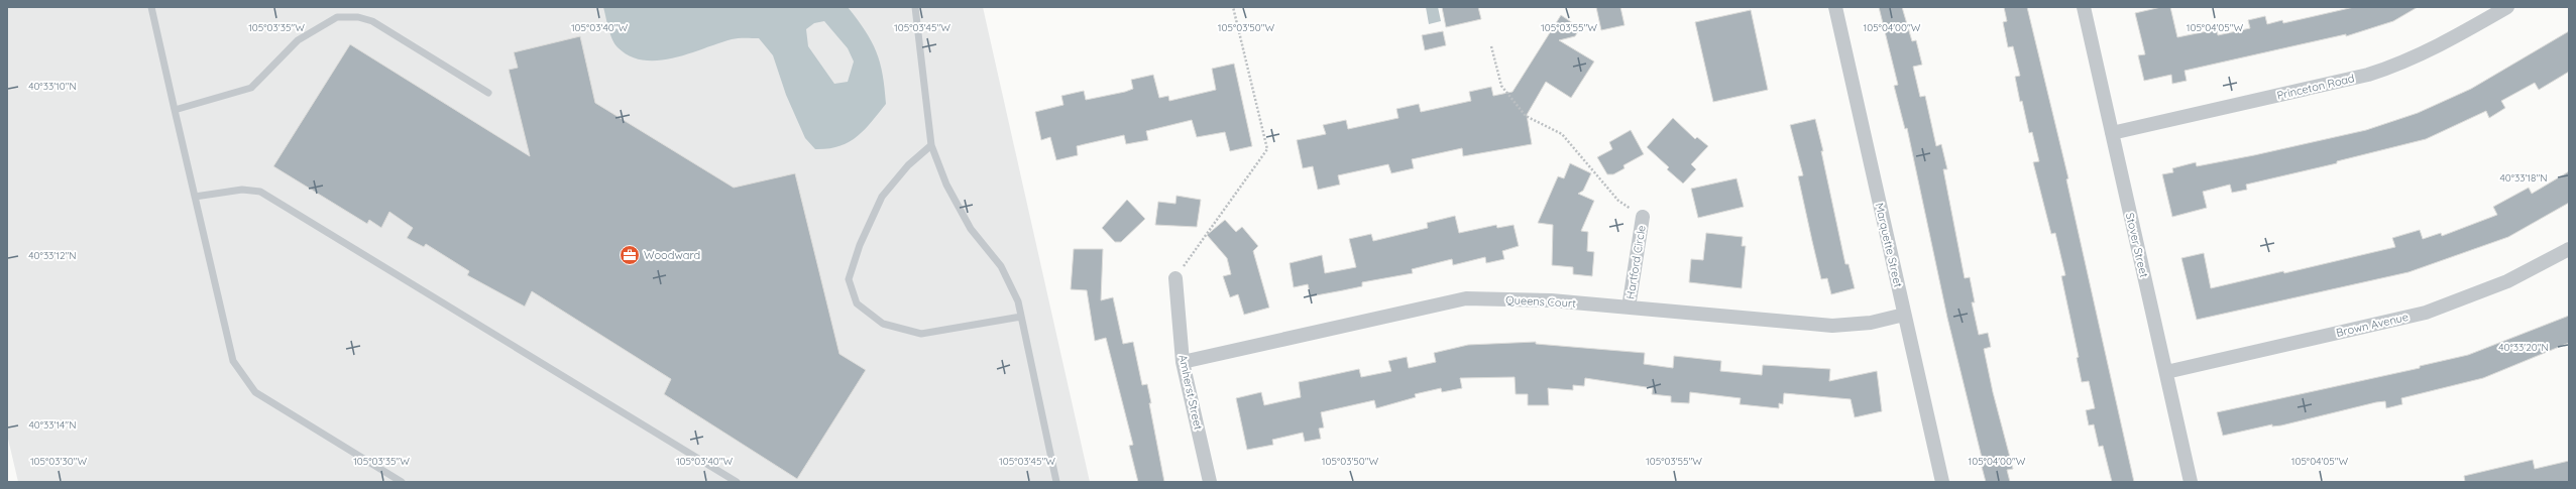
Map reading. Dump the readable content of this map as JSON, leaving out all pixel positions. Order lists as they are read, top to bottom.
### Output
{
  "streets": {
    "street": [
      "Princeton Road",
      "Marquette Street",
      "Stover Street",
      "Hartford Circle",
      "Queens Court",
      "Brown Avenue",
      "Amherst Street"
    ]
  },
  "crossings": [
    ["Princeton Road", "Stover Street"],
    ["Marquette Street", "Queens Court"],
    ["Stover Street", "Brown Avenue"],
    ["Hartford Circle", "Queens Court"],
    ["Queens Court", "Amherst Street"]
  ],
  "places": {
    "office": ["Woodward"]
  },
  "coordinates": [
    "105°03'35\"W",
    "105°03'40\"W",
    "105°03'45\"W",
    "105°03'50\"W",
    "105°03'55\"W",
    "105°04'00\"W",
    "105°04'05\"W",
    "40°33'10\"N",
    "40°33'18\"N",
    "40°33'12\"N",
    "40°33'20\"N",
    "40°33'14\"N",
    "105°03'30\"W"
  ]
}
